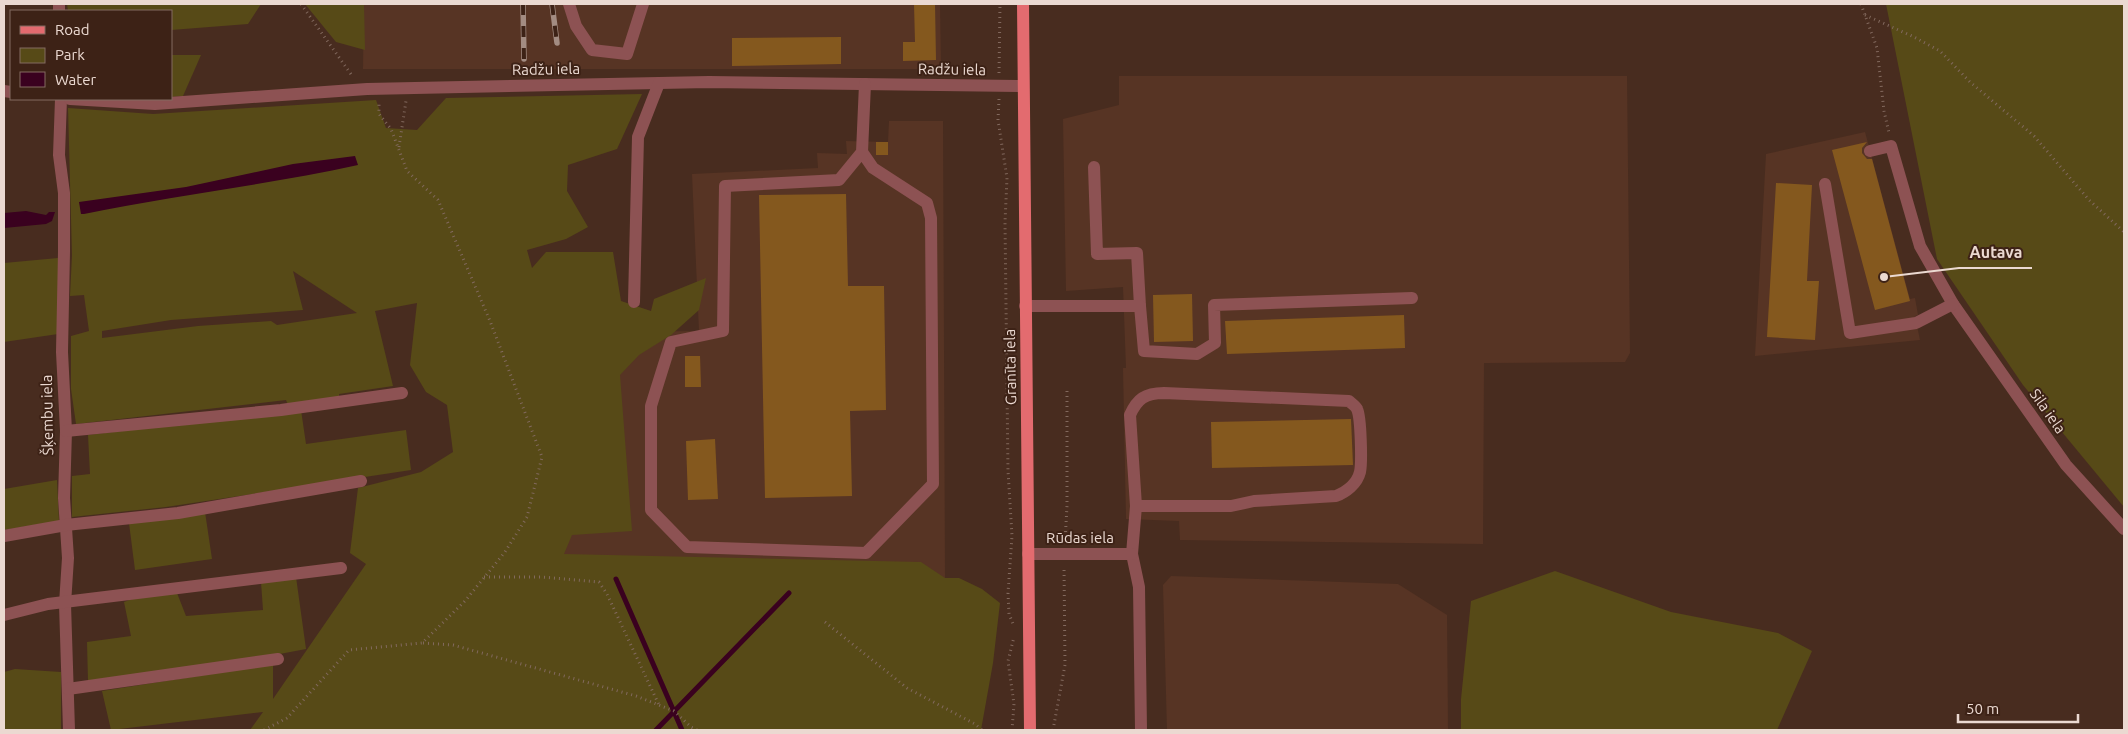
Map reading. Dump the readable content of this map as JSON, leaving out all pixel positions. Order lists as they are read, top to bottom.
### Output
{
  "streets": {
    "main road": ["Granīta iela"],
    "street": [
      "Radžu iela",
      "Sila iela",
      "Šķembu iela",
      "Rūdas iela"
    ]
  },
  "crossings": [
    ["Radžu iela", "Granīta iela"],
    ["Granīta iela", "Rūdas iela"]
  ],
  "places": ["Autava"],
  "legend": ["Road", "Park", "Water"],
  "scale_bar": "50 m"
}
